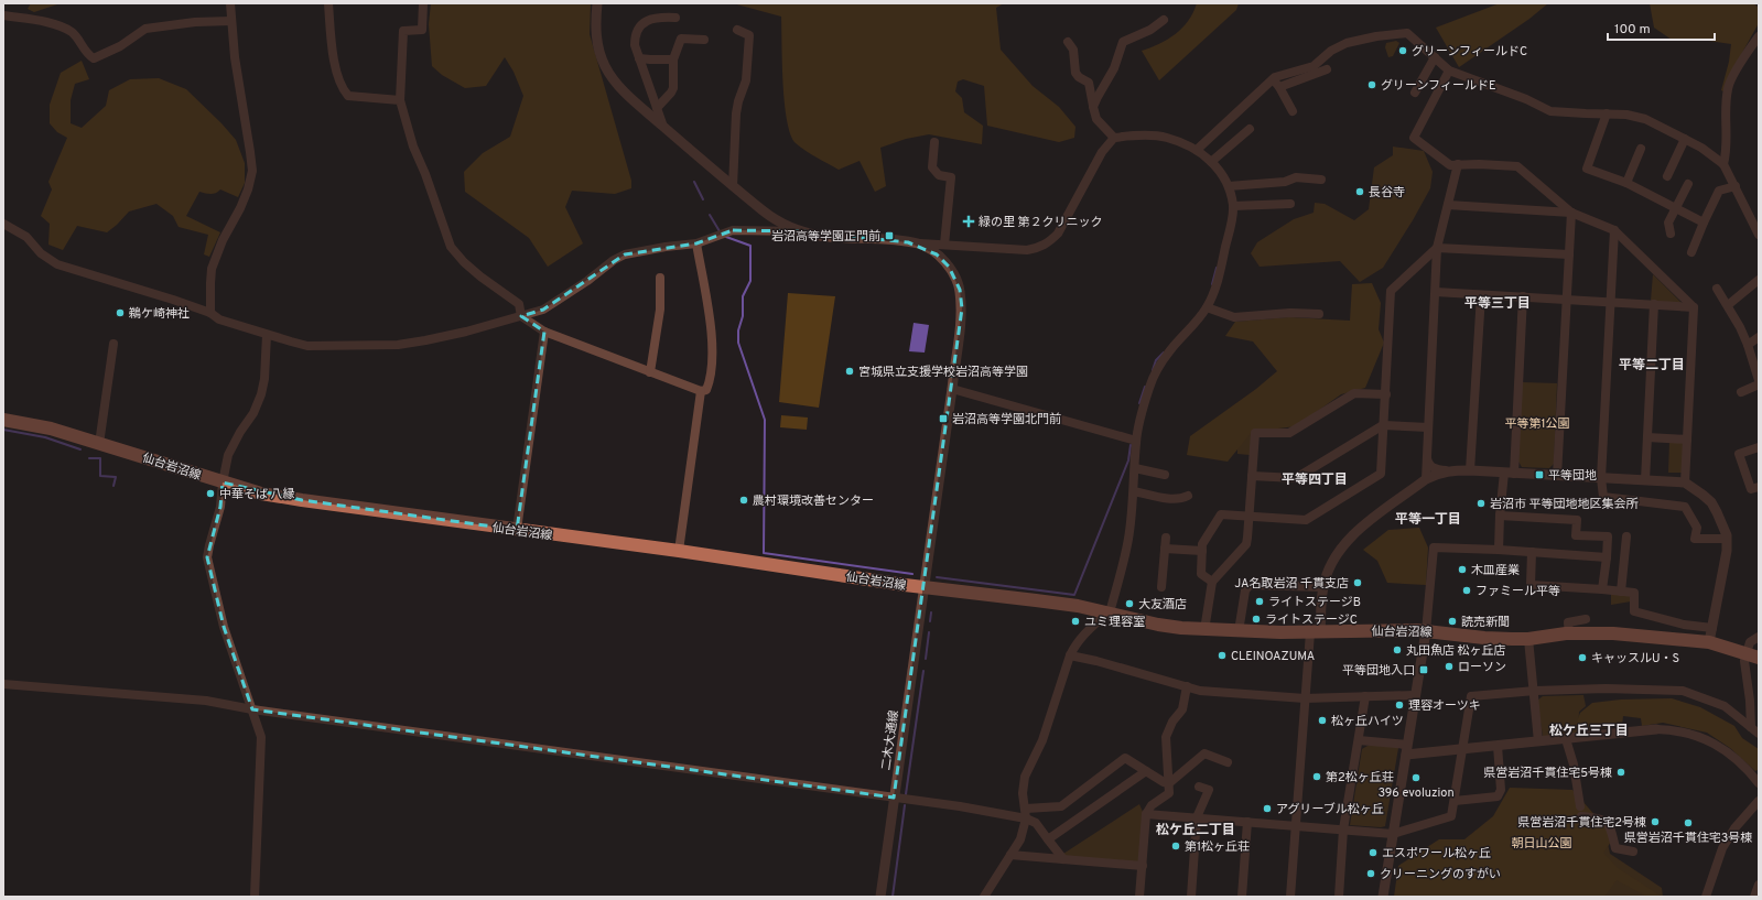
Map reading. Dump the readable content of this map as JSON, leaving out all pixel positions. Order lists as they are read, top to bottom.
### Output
{
  "streets": {
    "main road": ["仙台岩沼線"],
    "street": ["二木大通線"]
  },
  "crossings": [
    ["仙台岩沼線", "二木大通線"]
  ],
  "districts": [
    "平等三丁目",
    "平等二丁目",
    "平等四丁目",
    "平等一丁目",
    "松ケ丘三丁目",
    "松ケ丘二丁目"
  ],
  "parks": ["平等第1公園", "朝日山公園"],
  "places": {
    "other": [
      "グリーンフィールドC",
      "グリーンフィールドE",
      "長谷寺",
      "鵜ケ崎神社",
      "宮城県立支援学校岩沼高等学園",
      "中華そば 八縁",
      "農村環境改善センター",
      "岩沼市 平等団地地区集会所",
      "木皿産業",
      "JA名取岩沼 千貫支店",
      "ファミール平等",
      "ライトステージB",
      "大友酒店",
      "ライトステージC",
      "ユミ理容室",
      "読売新聞",
      "丸田魚店 松ヶ丘店",
      "CLEINOAZUMA",
      "キャッスルU・S",
      "ローソン",
      "理容オーツキ",
      "松ヶ丘ハイツ",
      "県営岩沼千貫住宅5号棟",
      "第2松ヶ丘荘",
      "396 evoluzion",
      "アグリーブル松ヶ丘",
      "県営岩沼千貫住宅2号棟",
      "県営岩沼千貫住宅3号棟",
      "第1松ヶ丘荘",
      "エスポワール松ヶ丘",
      "クリーニングのすがい"
    ],
    "health": ["緑の里 第２クリニック"],
    "transit": [
      "岩沼高等学園正門前",
      "岩沼高等学園北門前",
      "平等団地",
      "平等団地入口"
    ]
  },
  "scale_bar": "100 m"
}
